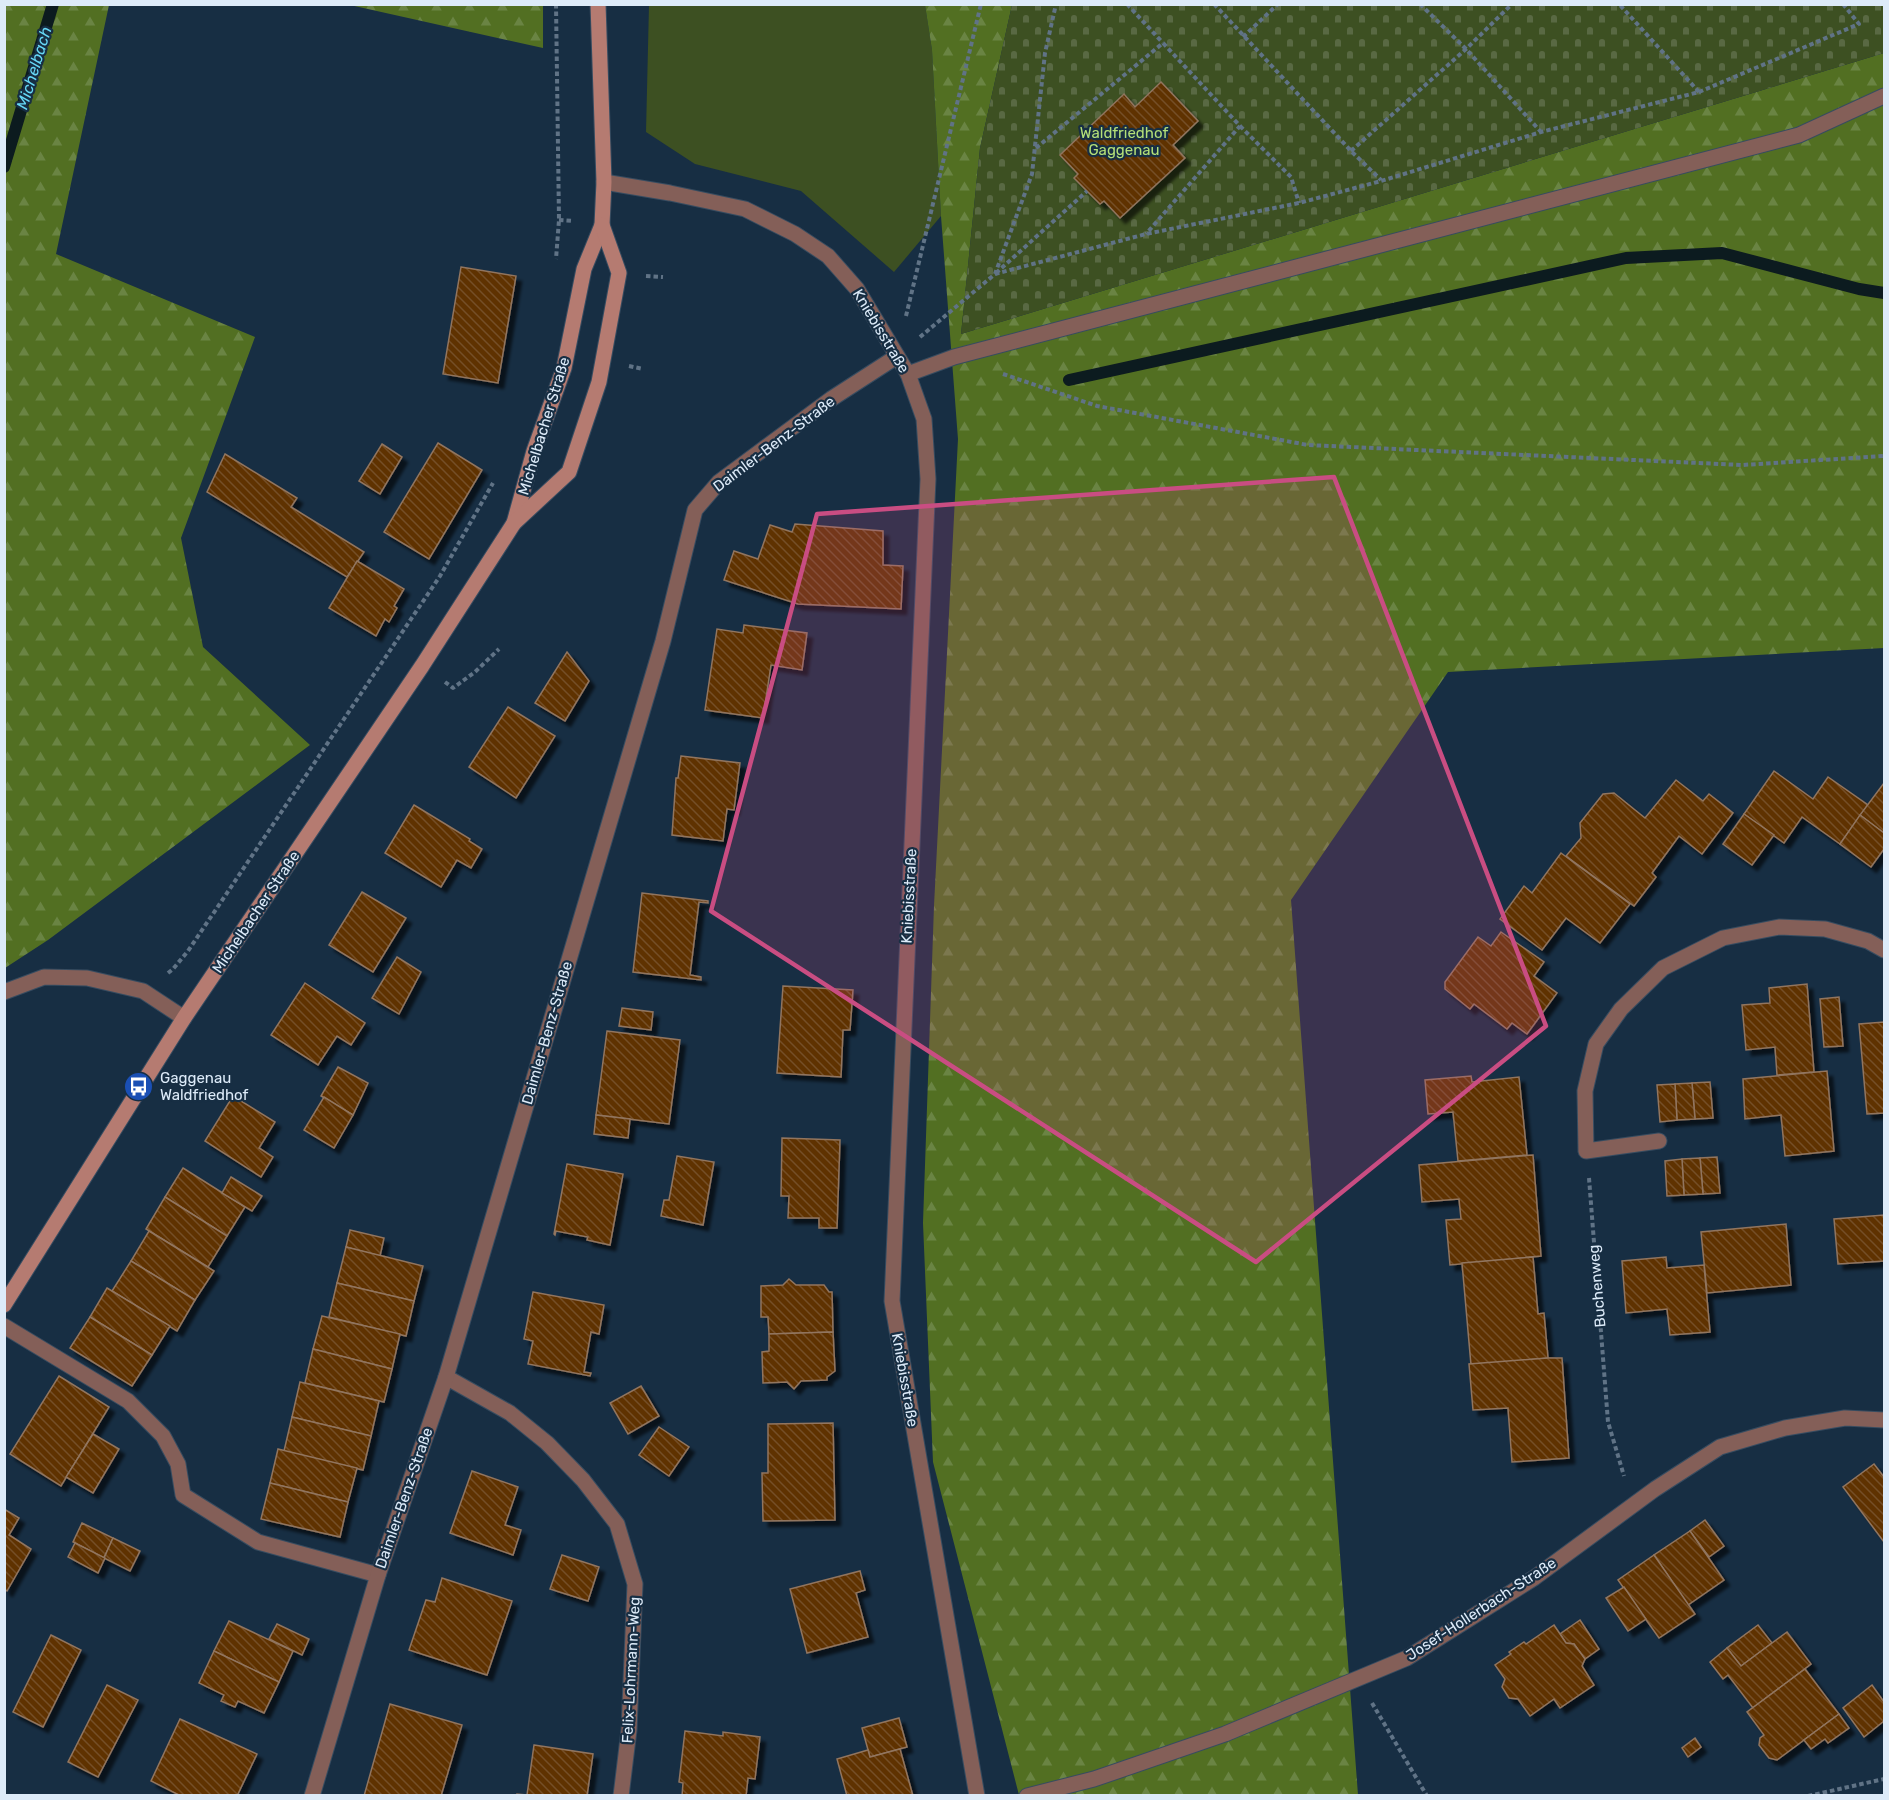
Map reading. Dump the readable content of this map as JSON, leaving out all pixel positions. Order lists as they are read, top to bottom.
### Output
{
  "streets": {
    "main road": ["Michelbacher Straße"],
    "street": [
      "Kniebisstraße",
      "Daimler-Benz-Straße",
      "Josef-Hollerbach-Straße",
      "Felix-Lohrmann-Weg"
    ],
    "path": ["Buchenweg"]
  },
  "crossings": [
    ["Kniebisstraße", "Michelbacher Straße"],
    ["Kniebisstraße", "Daimler-Benz-Straße"],
    ["Daimler-Benz-Straße", "Felix-Lohrmann-Weg"],
    ["Buchenweg", "Josef-Hollerbach-Straße"]
  ],
  "water": ["Michelbach"],
  "parks": ["Waldfriedhof Gaggenau"],
  "places": {
    "bus stop": ["Gaggenau Waldfriedhof"]
  }
}
